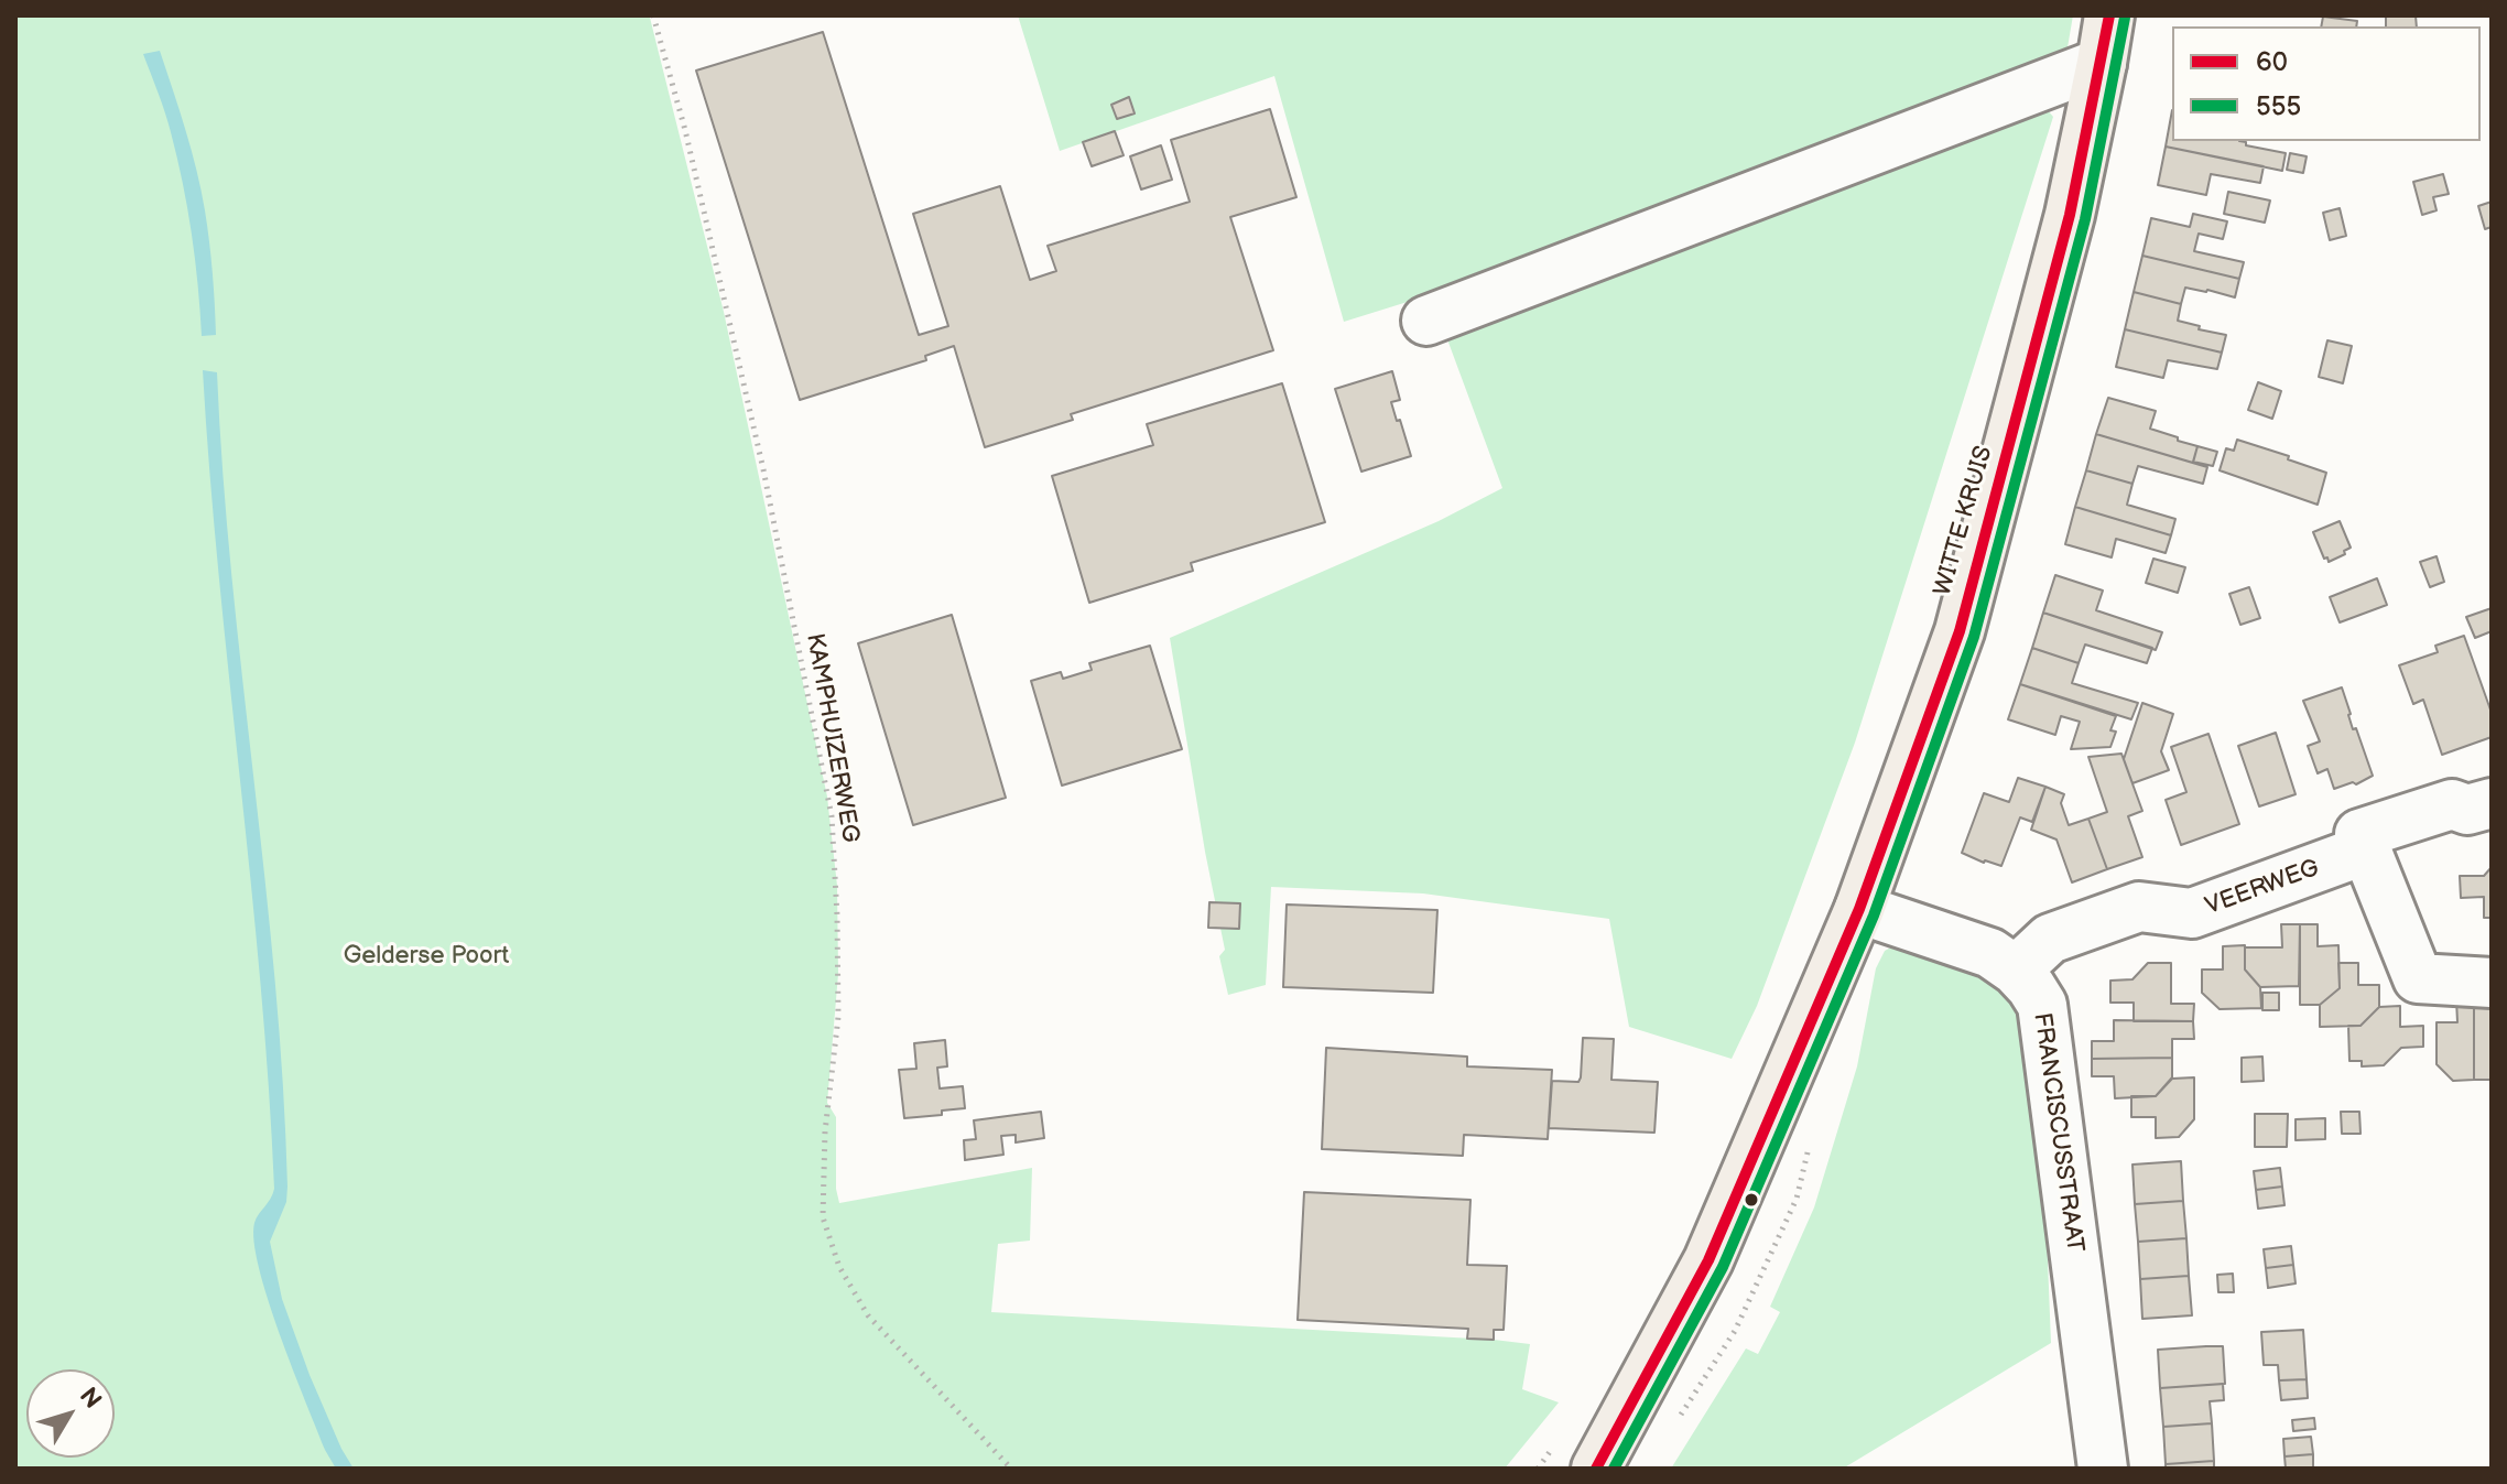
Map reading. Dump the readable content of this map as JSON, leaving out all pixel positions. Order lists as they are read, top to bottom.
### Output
{
  "streets": {
    "main road": ["WITTE KRUIS"],
    "street": ["VEERWEG", "FRANCISCUSSTRAAT"],
    "path": ["KAMPHUIZERWEG"]
  },
  "crossings": [
    ["WITTE KRUIS", "FRANCISCUSSTRAAT"],
    ["VEERWEG", "FRANCISCUSSTRAAT"]
  ],
  "parks": ["Gelderse Poort"],
  "lines": ["transit line 60", "transit line 555"],
  "legend": ["60", "555"],
  "north": "top right"
}
